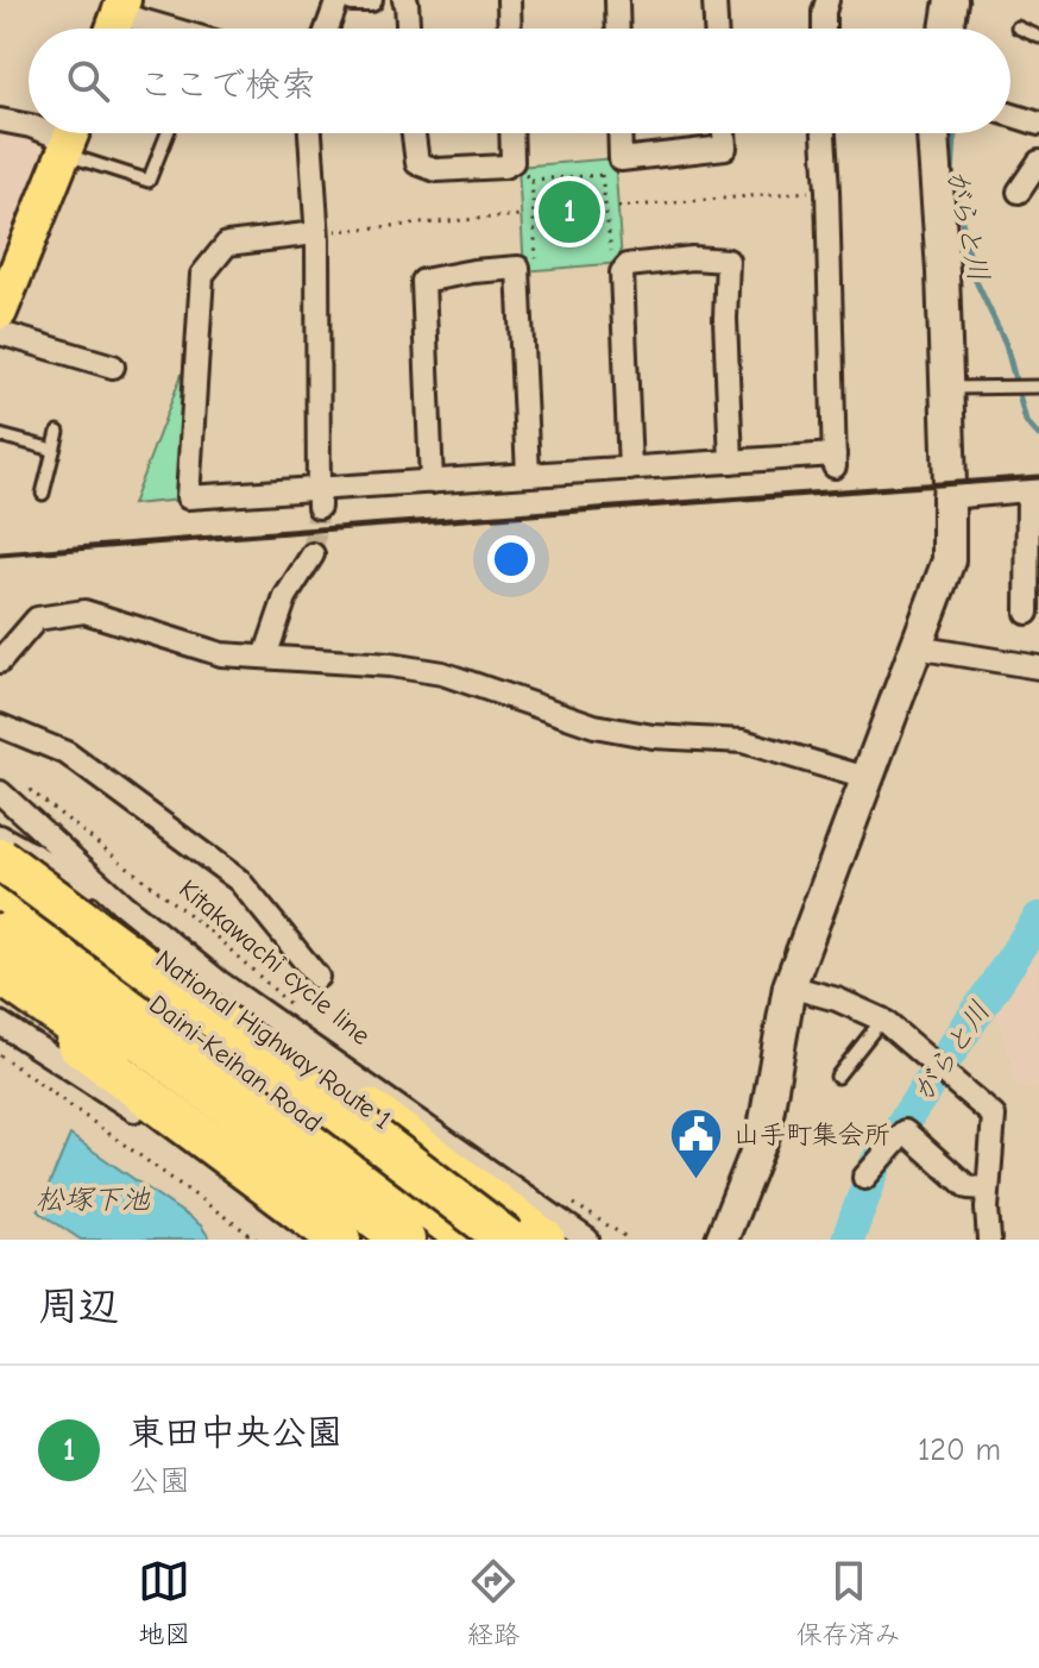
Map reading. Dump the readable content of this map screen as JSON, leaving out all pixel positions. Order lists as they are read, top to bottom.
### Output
{
  "streets": {
    "highway": ["National Highway Route 1", "Daini-Keihan Road"],
    "path": ["Kitakawachi cycle line"]
  },
  "water": ["がらと川", "松塚下池"],
  "places": {
    "public building": ["山手町集会所"]
  },
  "page": {
    "search": "ここで検索",
    "pins": "1",
    "heading": "周辺",
    "list": [
      {
        "mark": "1",
        "name": "東田中央公園",
        "note": "公園",
        "value": "120 m"
      }
    ],
    "nav": ["地図", "経路", "保存済み"]
  }
}
